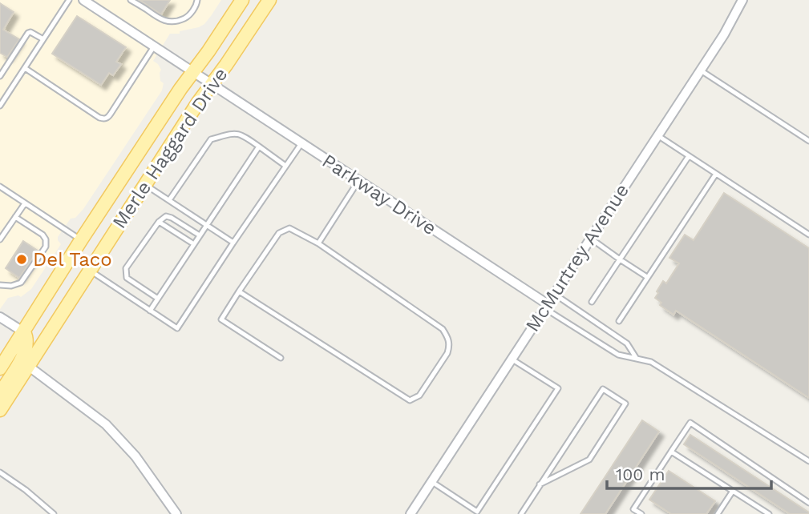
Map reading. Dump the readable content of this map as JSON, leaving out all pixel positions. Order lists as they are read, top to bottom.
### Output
{
  "streets": {
    "main road": ["Merle Haggard Drive"],
    "street": ["Parkway Drive", "McMurtrey Avenue"]
  },
  "crossings": [
    ["Merle Haggard Drive", "Parkway Drive"],
    ["Parkway Drive", "McMurtrey Avenue"]
  ],
  "places": ["Del Taco"],
  "scale_bar": "100 m"
}
